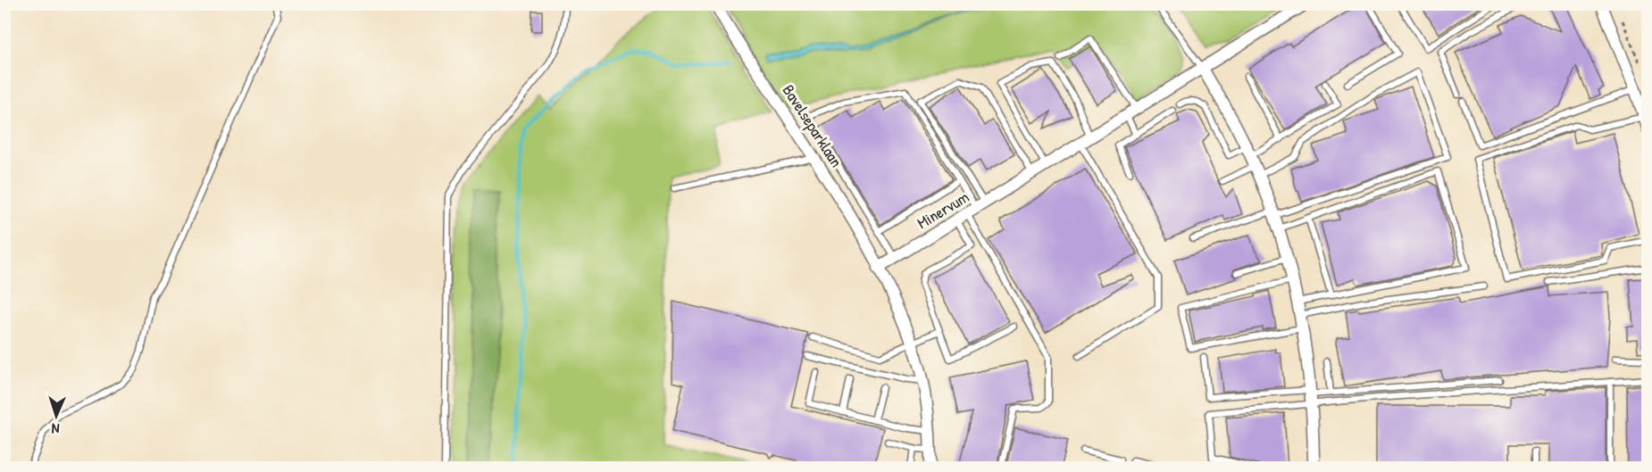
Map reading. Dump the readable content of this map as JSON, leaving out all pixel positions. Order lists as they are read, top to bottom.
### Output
{
  "streets": {
    "street": ["Bavelseparklaan", "Minervum"]
  },
  "crossings": [
    ["Bavelseparklaan", "Minervum"]
  ],
  "north": "bottom"
}
